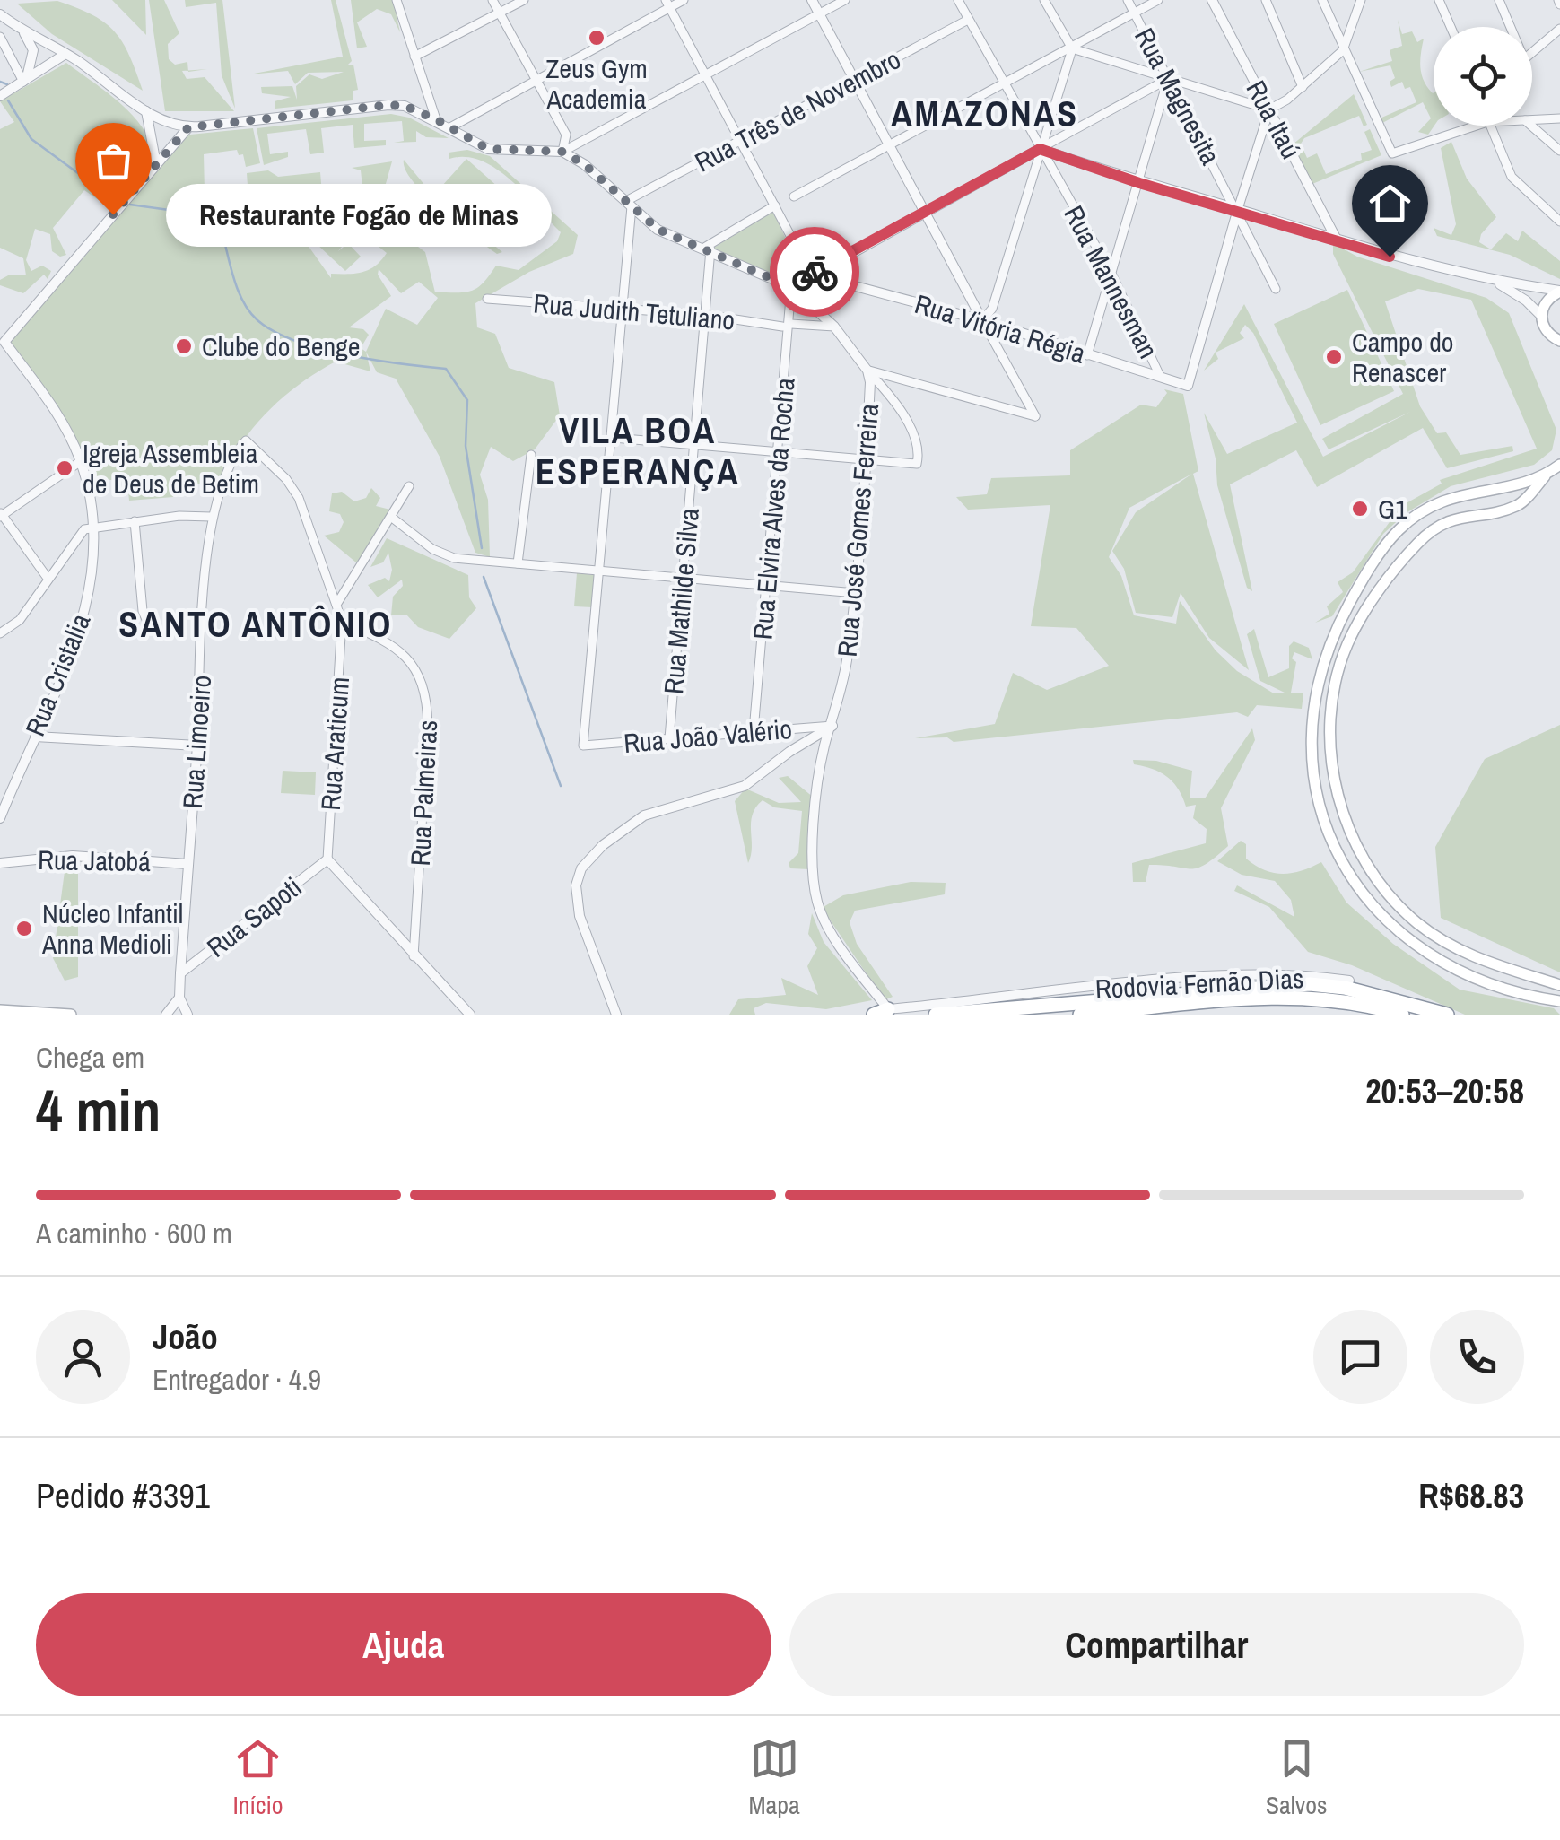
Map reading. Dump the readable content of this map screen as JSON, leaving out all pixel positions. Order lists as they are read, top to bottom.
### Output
{
  "streets": {
    "highway": ["Rodovia Fernão Dias"],
    "street": [
      "Rua Magnesita",
      "Rua Três de Novembro",
      "Rua Itaú",
      "Rua Mannesman",
      "Rua Judith Tetuliano",
      "Rua Vitória Régia",
      "Rua Elvira Alves da Rocha",
      "Rua José Gomes Ferreira",
      "Rua Mathilde Silva",
      "Rua Cristalia",
      "Rua João Valério",
      "Rua Limoeiro",
      "Rua Araticum",
      "Rua Palmeiras",
      "Rua Jatobá",
      "Rua Sapoti"
    ]
  },
  "crossings": [
    ["Rua Magnesita", "Rua Vitória Régia"],
    ["Rua Três de Novembro", "Rua Mannesman"],
    ["Rua Três de Novembro", "Rua José Gomes Ferreira"],
    ["Rua Mannesman", "Rua Vitória Régia"],
    ["Rua Judith Tetuliano", "Rua Elvira Alves da Rocha"],
    ["Rua Judith Tetuliano", "Rua José Gomes Ferreira"],
    ["Rua Judith Tetuliano", "Rua Mathilde Silva"],
    ["Rua Elvira Alves da Rocha", "Rua José Gomes Ferreira"],
    ["Rua Elvira Alves da Rocha", "Rua João Valério"],
    ["Rua José Gomes Ferreira", "Rua Mathilde Silva"],
    ["Rua José Gomes Ferreira", "Rua João Valério"],
    ["Rua José Gomes Ferreira", "Rodovia Fernão Dias"],
    ["Rua Mathilde Silva", "Rua João Valério"],
    ["Rua Limoeiro", "Rua Araticum"],
    ["Rua Limoeiro", "Rua Jatobá"],
    ["Rua Limoeiro", "Rua Sapoti"],
    ["Rua Araticum", "Rua Palmeiras"],
    ["Rua Araticum", "Rua Sapoti"]
  ],
  "districts": ["AMAZONAS", "VILA BOA ESPERANÇA", "SANTO ANTÔNIO"],
  "places": [
    "Zeus Gym Academia",
    "Restaurante Fogão de Minas",
    "Clube do Benge",
    "Campo do Renascer",
    "Igreja Assembleia de Deus de Betim",
    "G1",
    "Núcleo Infantil Anna Medioli"
  ],
  "page": {
    "bubble": "Restaurante Fogão de Minas",
    "heading": ["4 min", "Chega em", "20:53–20:58"],
    "panel": [
      "João",
      "Entregador · 4.9",
      "Pedido #3391",
      "R$68.83"
    ],
    "bar": "A caminho · 600 m",
    "buttons": ["Ajuda", "Compartilhar"],
    "tabs": ["Início", "Mapa", "Salvos"]
  }
}
